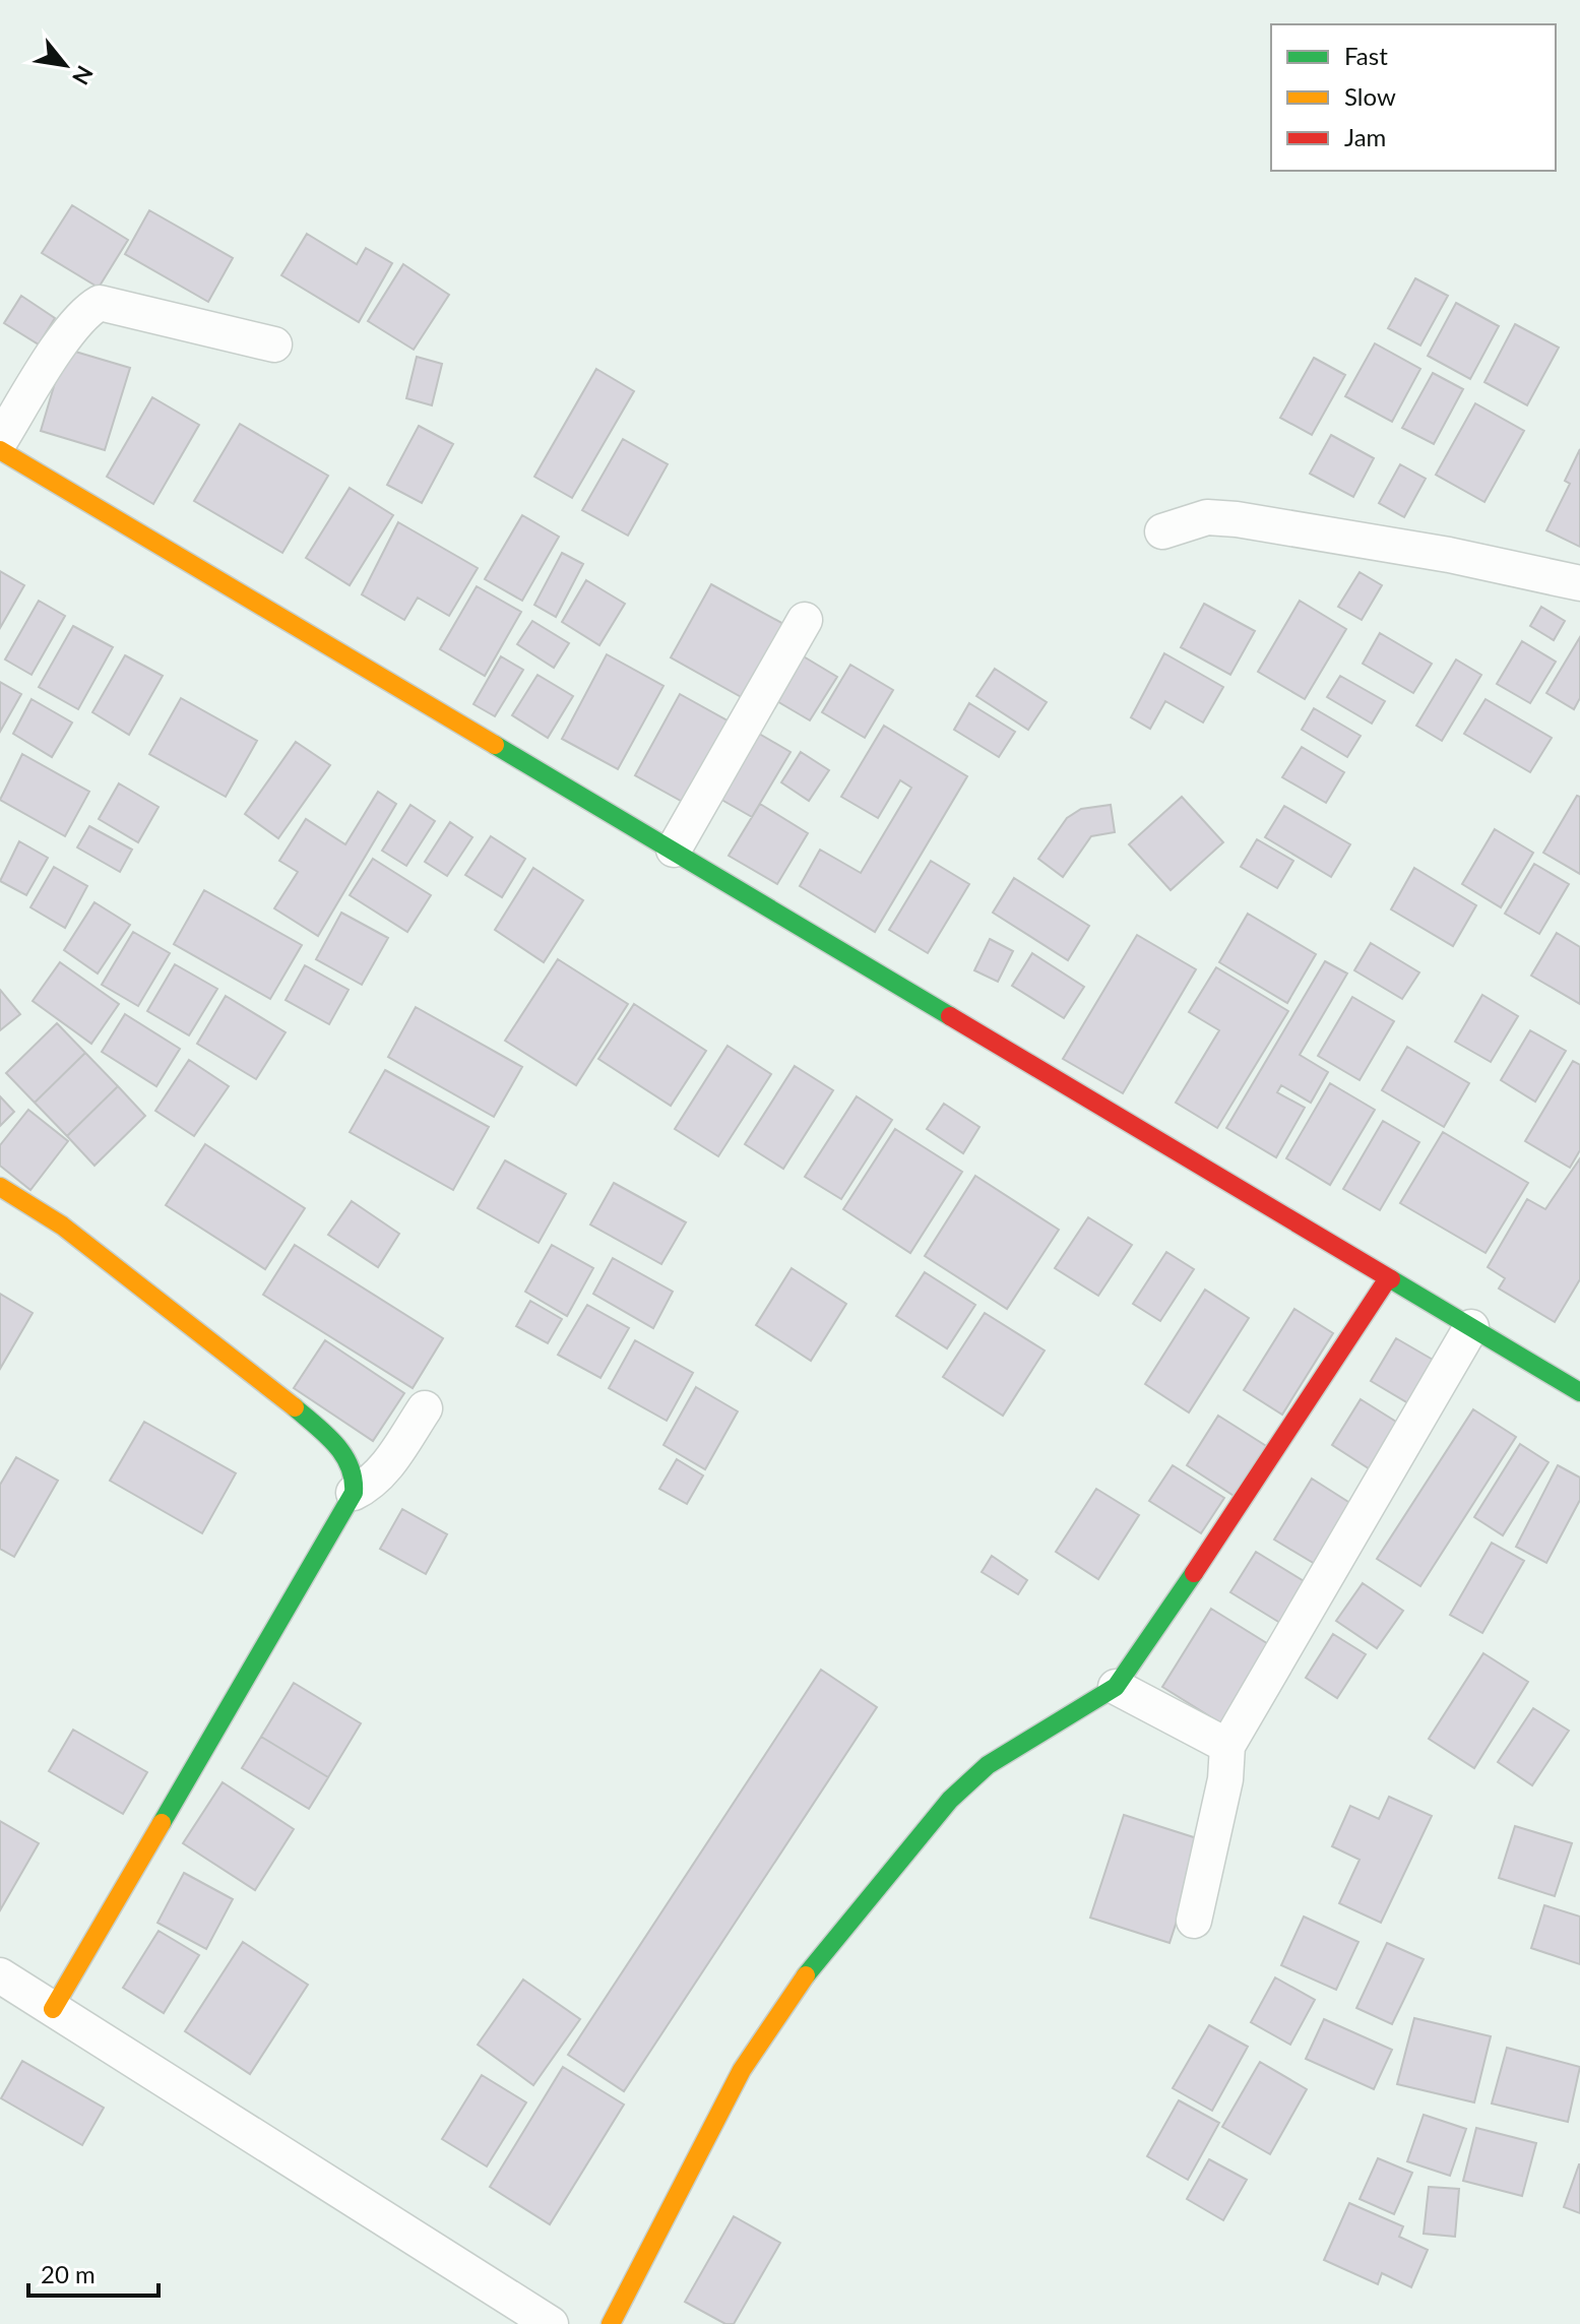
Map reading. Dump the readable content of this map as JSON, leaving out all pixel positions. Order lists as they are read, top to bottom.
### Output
{
  "legend": ["Fast", "Slow", "Jam"],
  "scale_bar": "20 m",
  "north": "bottom right"
}
